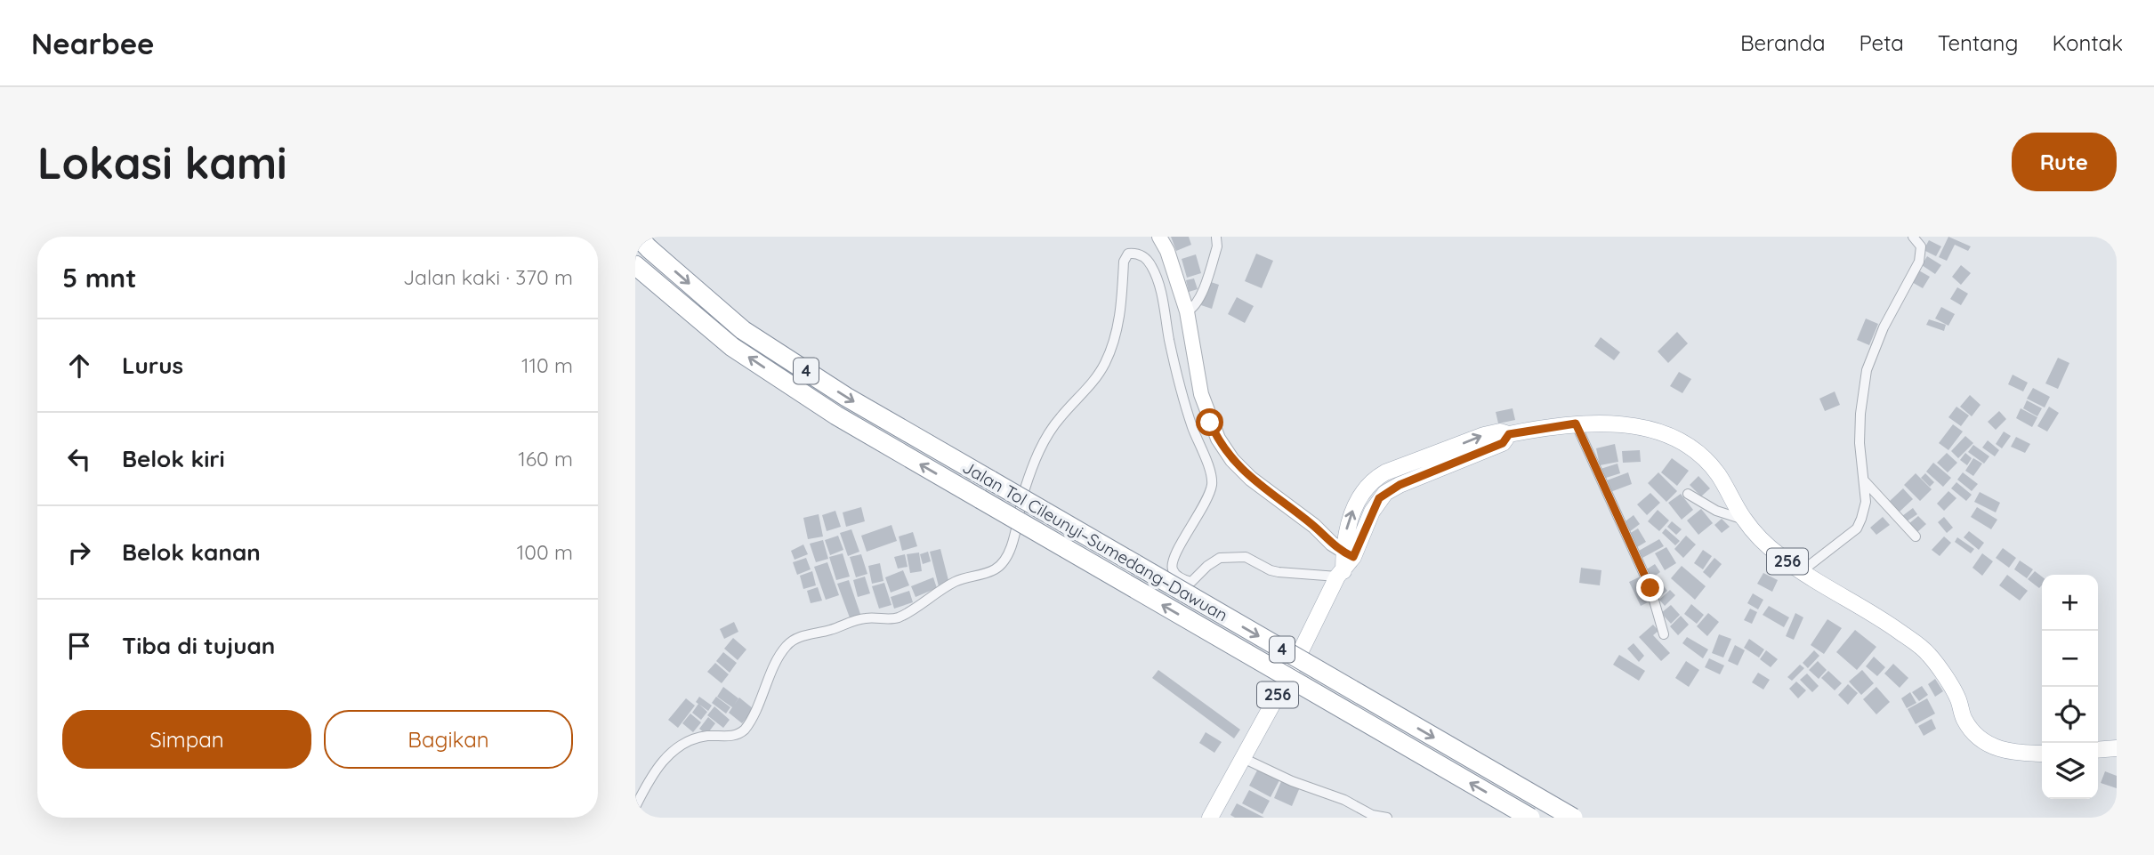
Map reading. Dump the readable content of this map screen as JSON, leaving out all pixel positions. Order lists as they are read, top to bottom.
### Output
{
  "streets": {
    "highway": ["4", "Jalan Tol Cileunyi–Sumedang–Dawuan"],
    "main road": ["256"]
  },
  "page": {
    "header": "Nearbee",
    "nav": [
      "Beranda",
      "Peta",
      "Tentang",
      "Kontak"
    ],
    "buttons": [
      "Rute",
      ["Simpan", "Bagikan"]
    ],
    "title": "Lokasi kami",
    "heading": ["5 mnt", "Jalan kaki · 370 m"],
    "list": [
      ["Lurus", "110 m"],
      ["Belok kiri", "160 m"],
      ["Belok kanan", "100 m"],
      "Tiba di tujuan"
    ],
    "map_buttons": ["+", "−"]
  }
}
